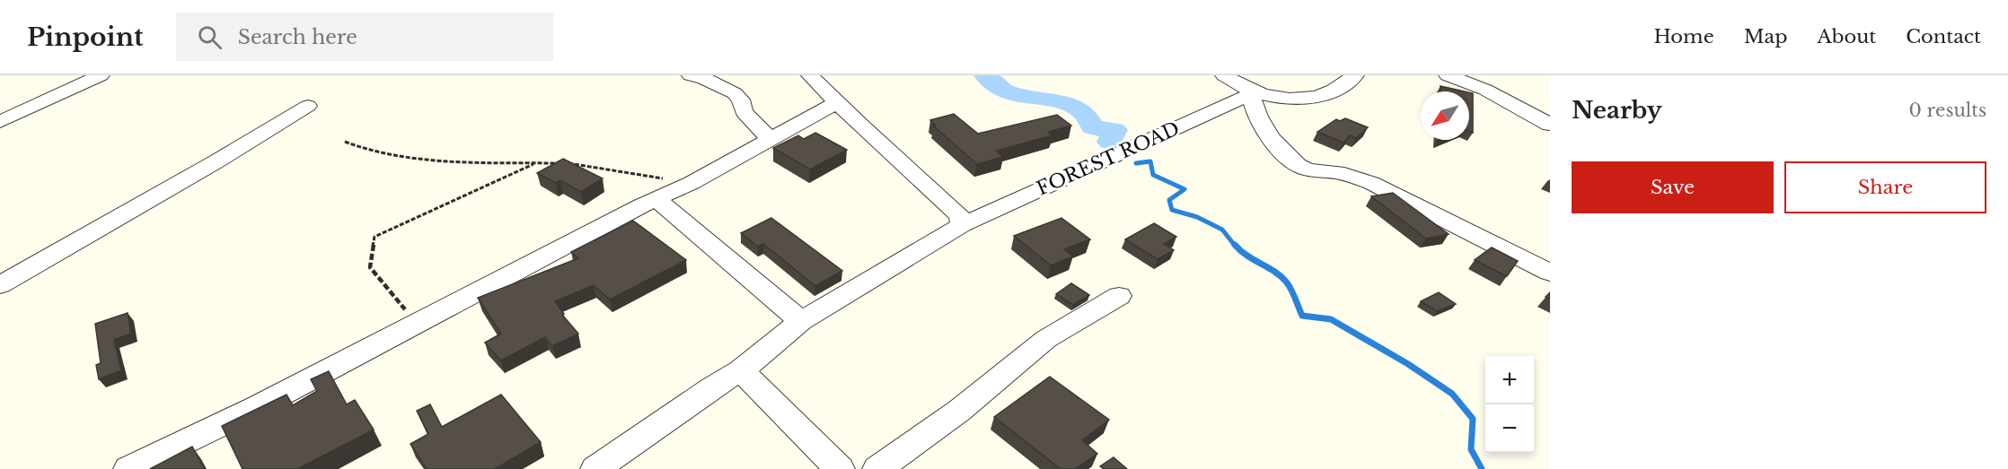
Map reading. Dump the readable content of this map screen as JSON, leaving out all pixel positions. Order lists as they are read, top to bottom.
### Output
{
  "streets": {
    "street": ["FOREST ROAD"]
  },
  "north": "bottom left",
  "page": {
    "header": "Pinpoint",
    "search": "Search here",
    "nav": [
      "Home",
      "Map",
      "About",
      "Contact"
    ],
    "heading": ["Nearby", "0 results"],
    "buttons": ["Save", "Share"],
    "map_buttons": ["+", "−"]
  }
}
